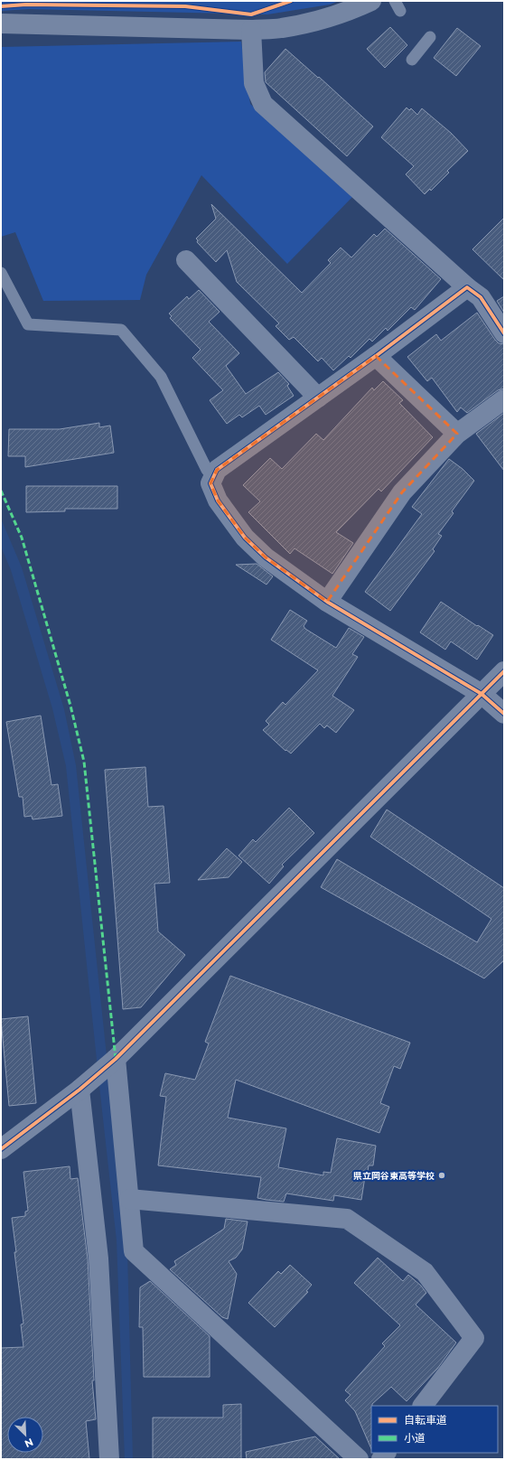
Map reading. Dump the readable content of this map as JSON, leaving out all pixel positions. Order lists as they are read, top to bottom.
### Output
{
  "places": ["県立岡谷東高等学校"],
  "legend": ["自転車道", "小道"],
  "north": "bottom right"
}
